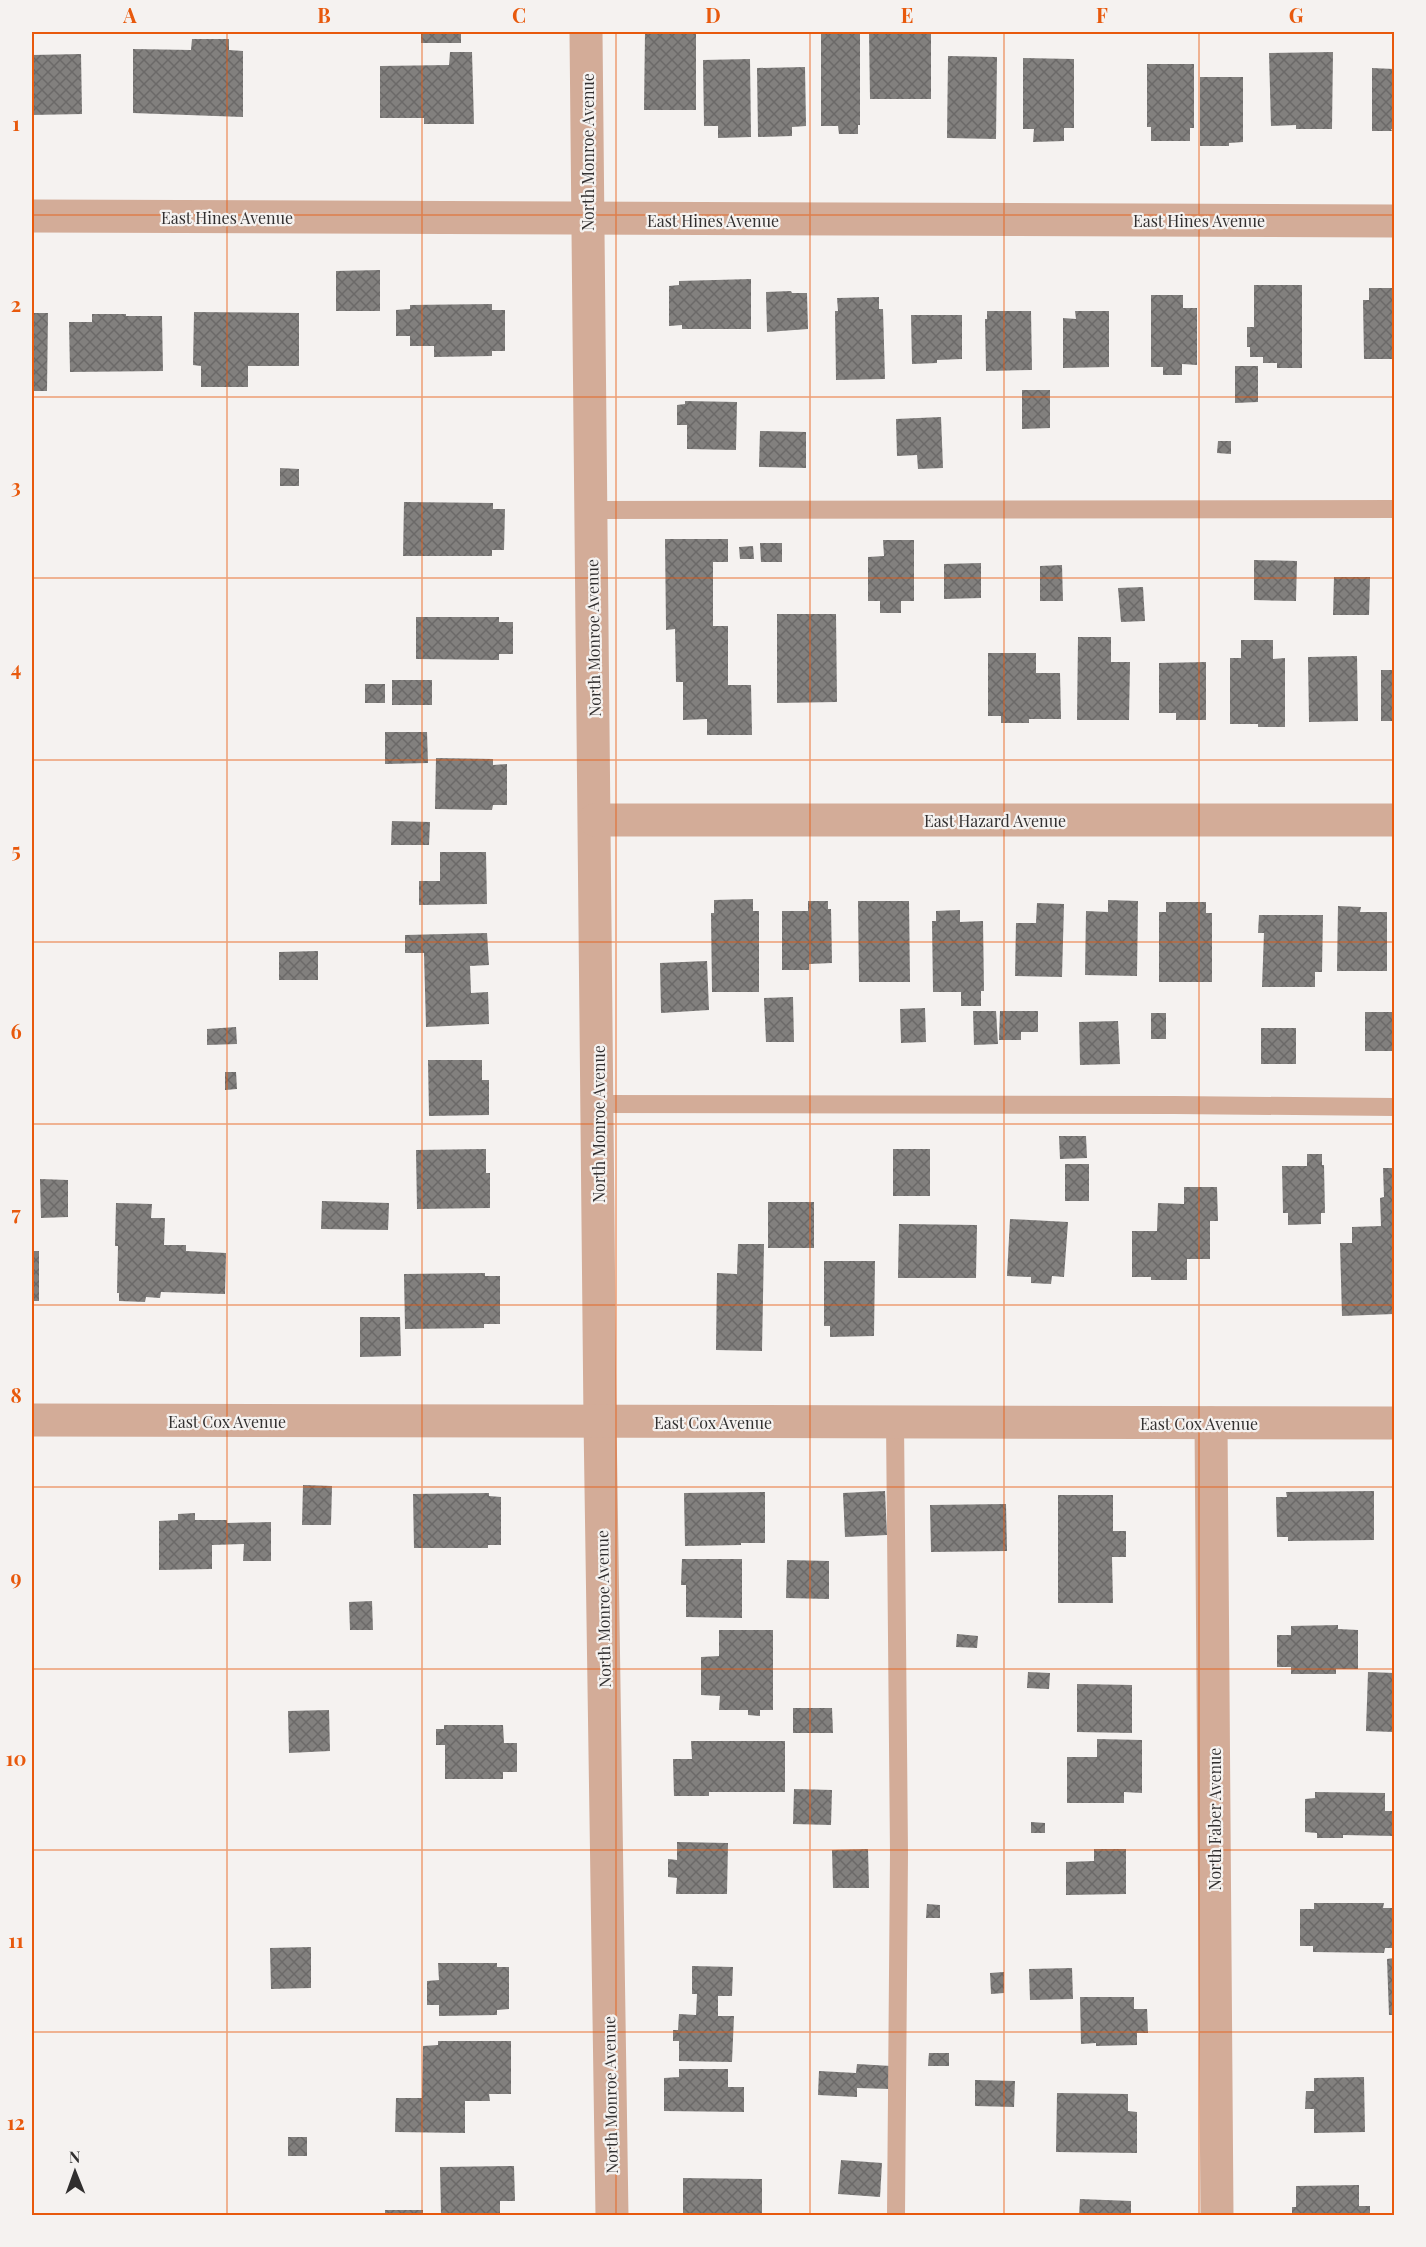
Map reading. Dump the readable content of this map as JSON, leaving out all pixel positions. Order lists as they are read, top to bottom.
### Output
{
  "streets": {
    "street": [
      "North Monroe Avenue",
      "East Hines Avenue",
      "East Hazard Avenue",
      "East Cox Avenue",
      "North Faber Avenue"
    ]
  },
  "crossings": [
    ["North Monroe Avenue", "East Hines Avenue"],
    ["North Monroe Avenue", "East Hazard Avenue"],
    ["North Monroe Avenue", "East Cox Avenue"],
    ["East Cox Avenue", "North Faber Avenue"]
  ],
  "north": "top",
  "grid": {
    "columns": [
      "A",
      "B",
      "C",
      "D",
      "E",
      "F",
      "G"
    ],
    "rows": [
      "1",
      "2",
      "3",
      "4",
      "5",
      "6",
      "7",
      "8",
      "9",
      "10",
      "11",
      "12"
    ]
  }
}
